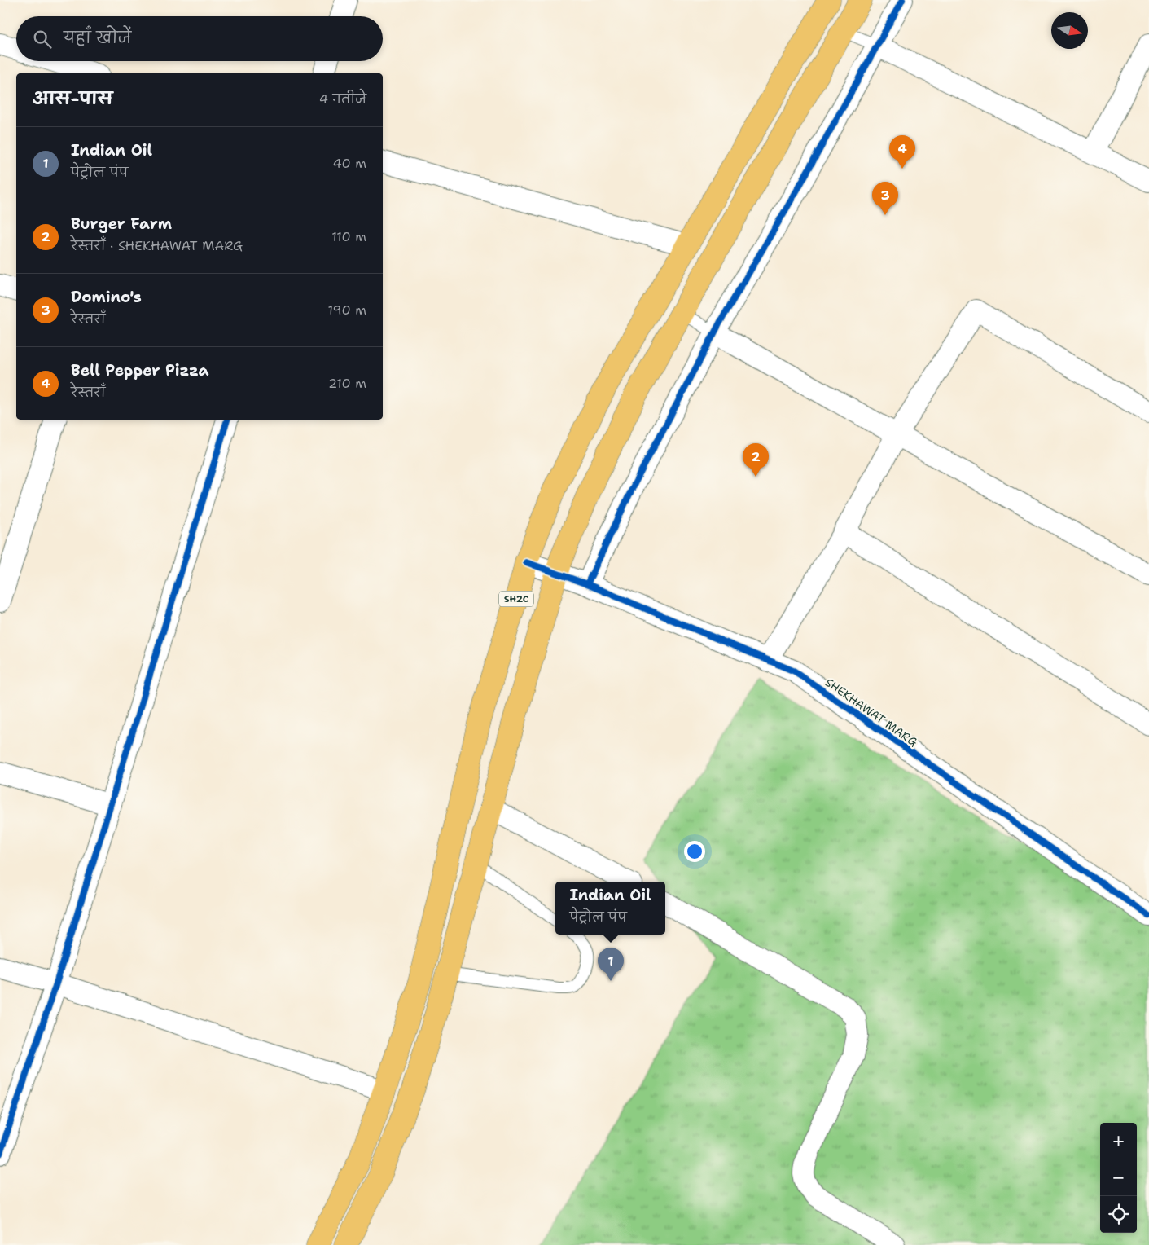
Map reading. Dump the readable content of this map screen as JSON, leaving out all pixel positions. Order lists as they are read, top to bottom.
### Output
{
  "streets": {
    "main road": ["SH2C"],
    "street": ["SHEKHAWAT MARG"]
  },
  "crossings": [
    ["SH2C", "SHEKHAWAT MARG"]
  ],
  "north": "right",
  "page": {
    "search": "यहाँ खोजें",
    "heading": ["आस-पास", "4 नतीजे"],
    "list": [
      {
        "mark": "1",
        "name": "Indian Oil",
        "note": "पेट्रोल पंप",
        "value": "40 m"
      },
      {
        "mark": "2",
        "name": "Burger Farm",
        "note": "रेस्तराँ · SHEKHAWAT MARG",
        "value": "110 m"
      },
      {
        "mark": "3",
        "name": "Domino's",
        "note": "रेस्तराँ",
        "value": "190 m"
      },
      {
        "mark": "4",
        "name": "Bell Pepper Pizza",
        "note": "रेस्तराँ",
        "value": "210 m"
      }
    ],
    "pins": [
      "4",
      "3",
      "2",
      "1"
    ],
    "popup": ["Indian Oil", "पेट्रोल पंप"],
    "map_buttons": ["+", "−"]
  }
}
